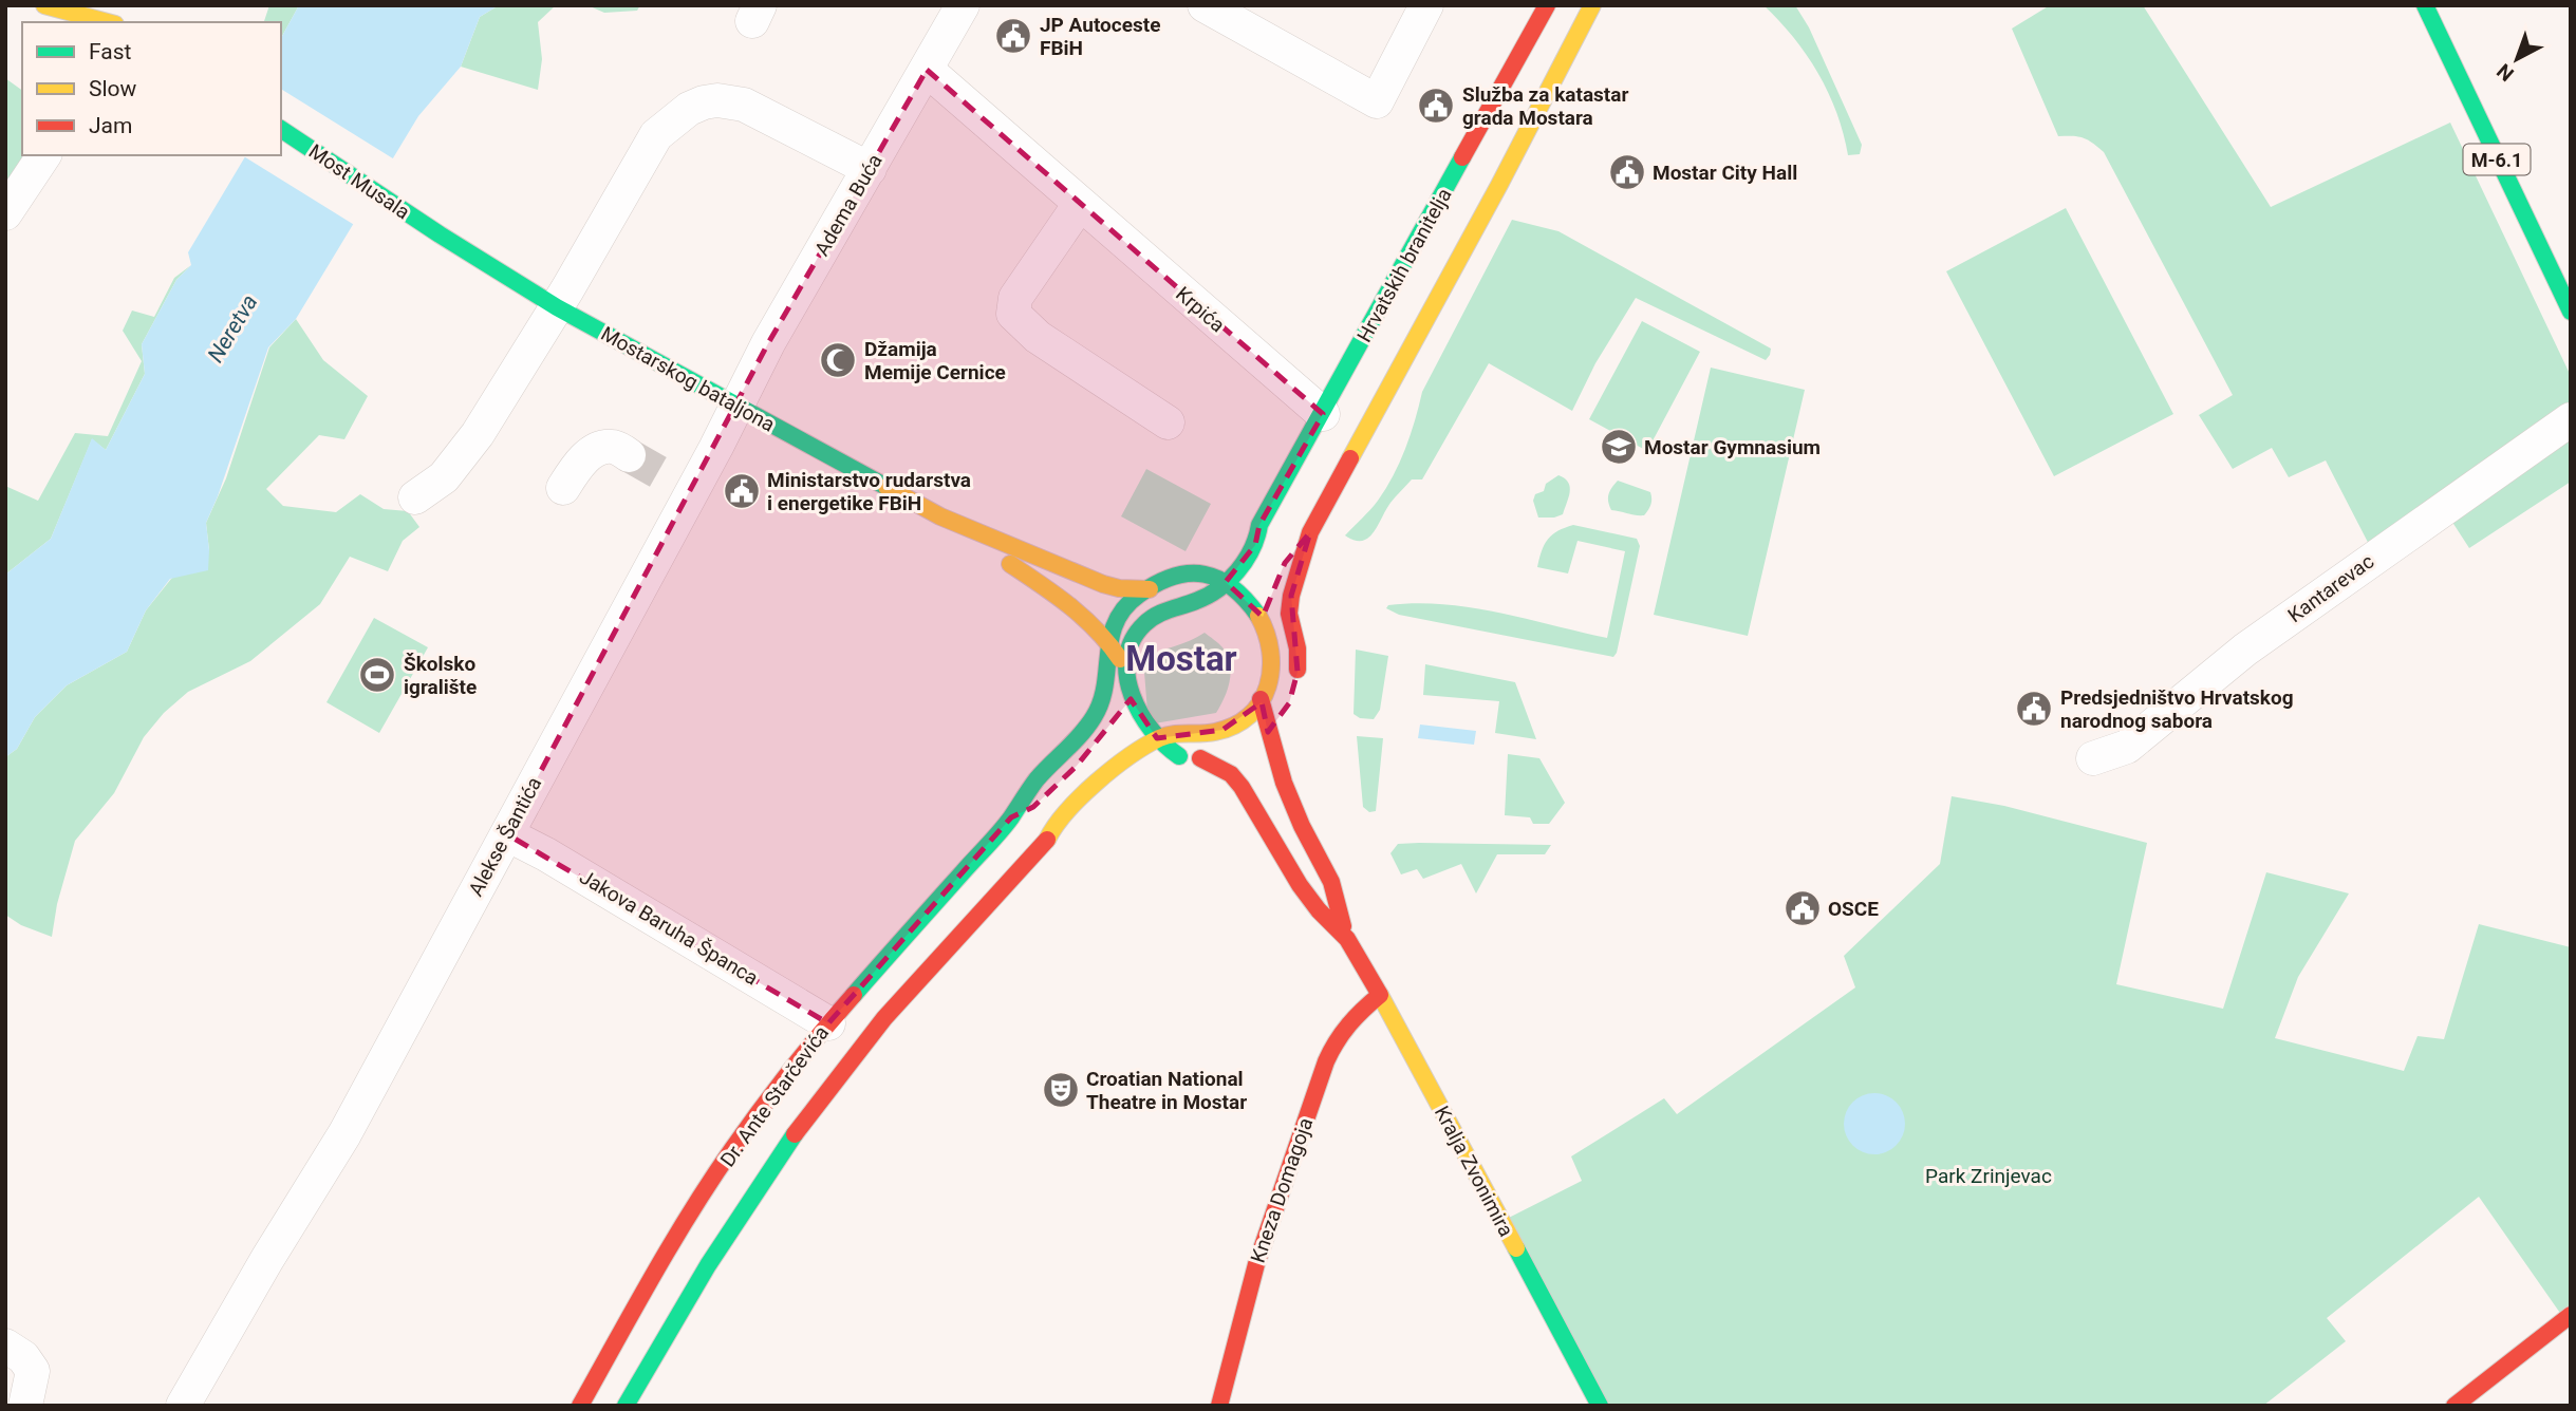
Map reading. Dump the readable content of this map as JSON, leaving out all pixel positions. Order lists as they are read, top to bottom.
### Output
{
  "streets": {
    "main road": [
      "M-6.1",
      "Most Musala",
      "Hrvatskih branitelja",
      "Mostarskog bataljona",
      "Dr. Ante Starčevića",
      "Kralja Zvonimira",
      "Kneza Domagoja"
    ],
    "street": [
      "Adema Buća",
      "Krpića",
      "Kantarevac",
      "Alekse Šantića",
      "Jakova Baruha Španca"
    ]
  },
  "crossings": [
    ["Most Musala", "Mostarskog bataljona"],
    ["Adema Buća", "Krpića"],
    ["Adema Buća", "Mostarskog bataljona"],
    ["Adema Buća", "Alekse Šantića"],
    ["Hrvatskih branitelja", "Krpića"],
    ["Hrvatskih branitelja", "Mostarskog bataljona"],
    ["Hrvatskih branitelja", "Kralja Zvonimira"],
    ["Mostarskog bataljona", "Alekse Šantića"],
    ["Mostarskog bataljona", "Dr. Ante Starčevića"],
    ["Mostarskog bataljona", "Kralja Zvonimira"],
    ["Alekse Šantića", "Jakova Baruha Španca"],
    ["Jakova Baruha Španca", "Dr. Ante Starčevića"],
    ["Kralja Zvonimira", "Kneza Domagoja"]
  ],
  "districts": ["Mostar"],
  "water": ["Neretva"],
  "parks": ["Park Zrinjevac"],
  "places": {
    "public building": [
      "JP Autoceste FBiH",
      "Služba za katastar grada Mostara",
      "Mostar City Hall",
      "Ministarstvo rudarstva i energetike FBiH",
      "Predsjedništvo Hrvatskog narodnog sabora",
      "OSCE"
    ],
    "mosque": ["Džamija Memije Cernice"],
    "school or university": ["Mostar Gymnasium"],
    "sports": ["Školsko igralište"],
    "theatre": ["Croatian National Theatre in Mostar"]
  },
  "legend": ["Fast", "Slow", "Jam"],
  "north": "bottom left"
}
